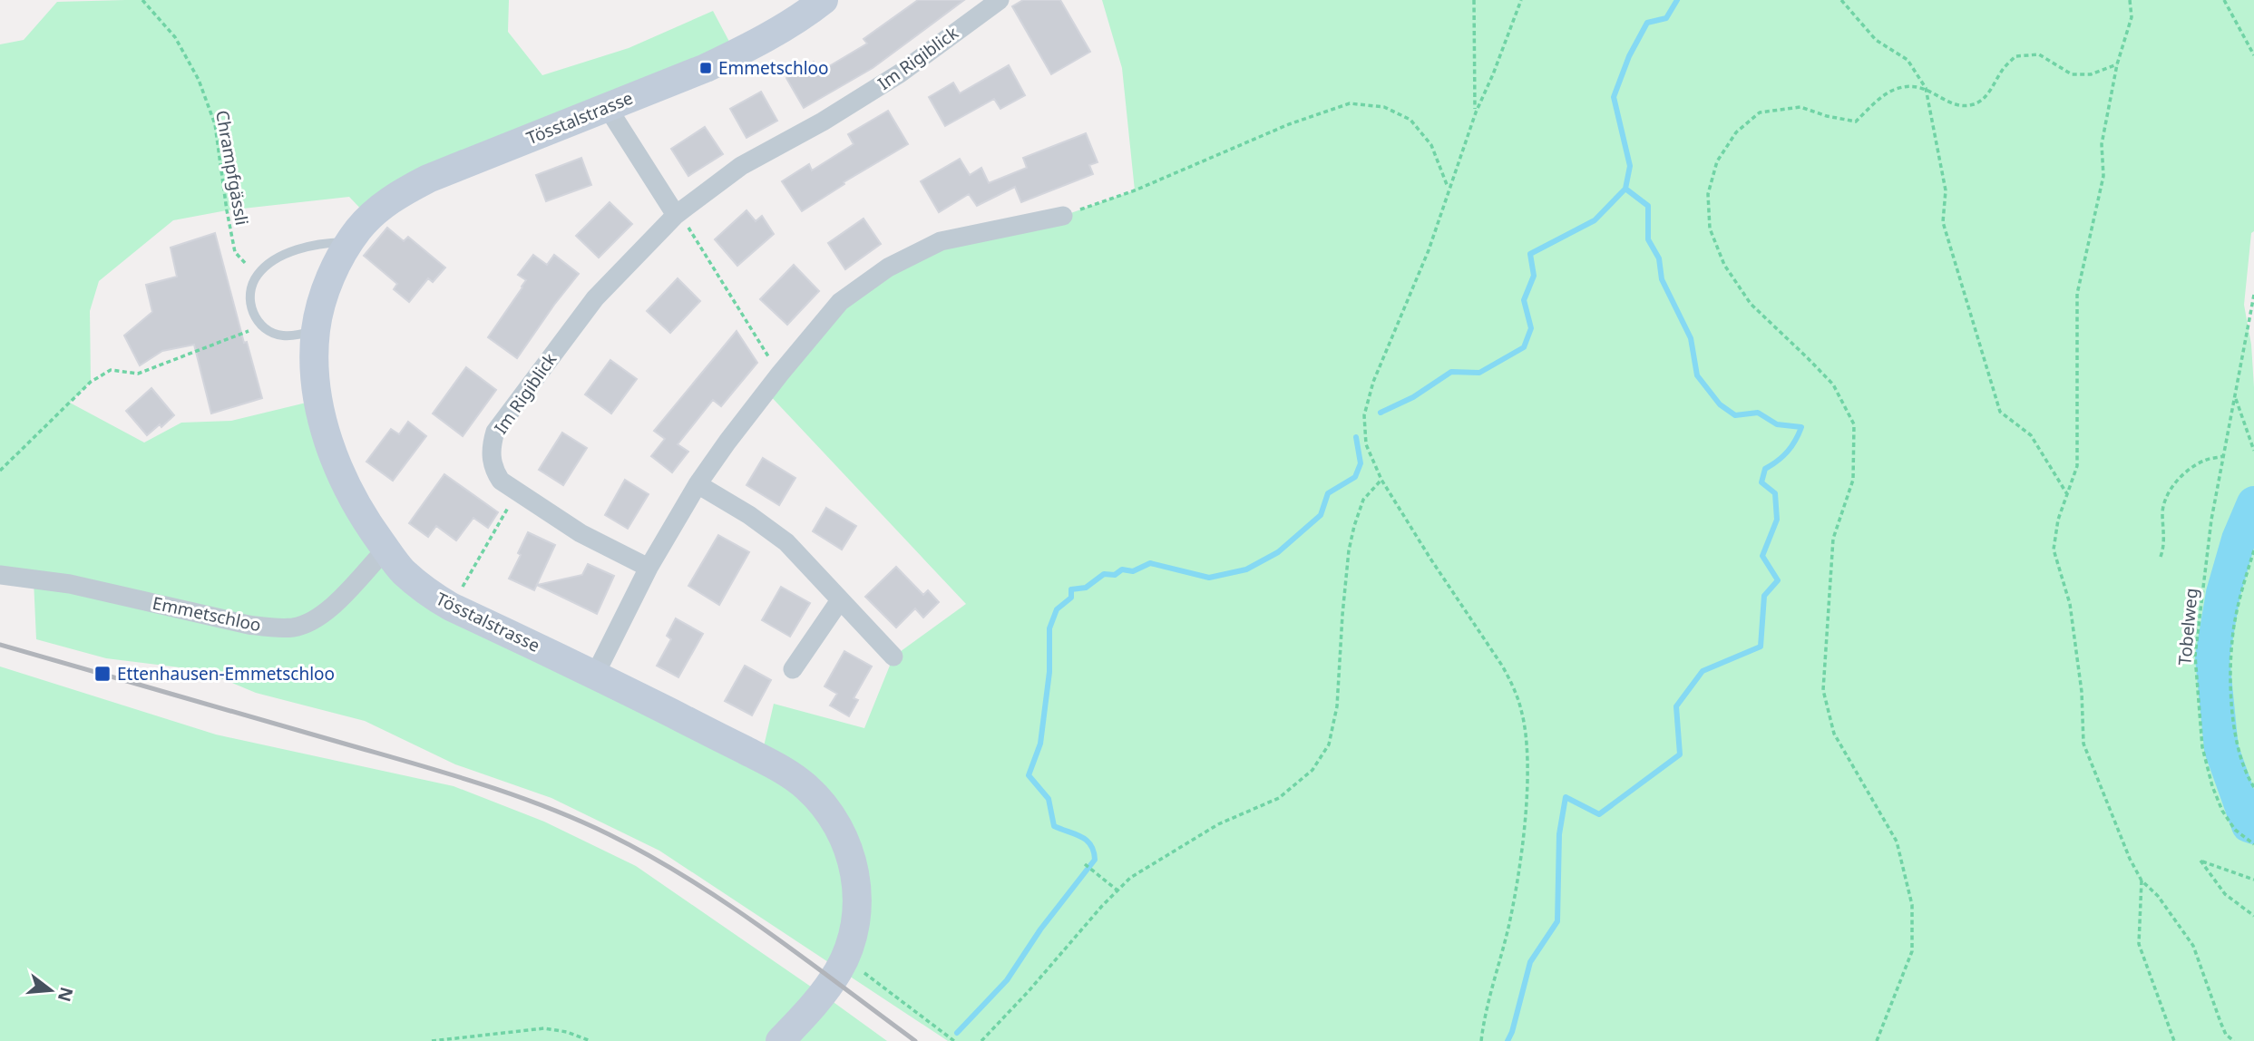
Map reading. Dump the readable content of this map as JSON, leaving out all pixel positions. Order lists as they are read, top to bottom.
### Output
{
  "streets": {
    "main road": ["Tösstalstrasse"],
    "street": ["Im Rigiblick", "Emmetschloo"],
    "path": ["Chrampfgässli", "Tobelweg"]
  },
  "crossings": [
    ["Tösstalstrasse", "Emmetschloo"]
  ],
  "places": {
    "transit": ["Emmetschloo", "Ettenhausen-Emmetschloo"]
  },
  "north": "right"
}
